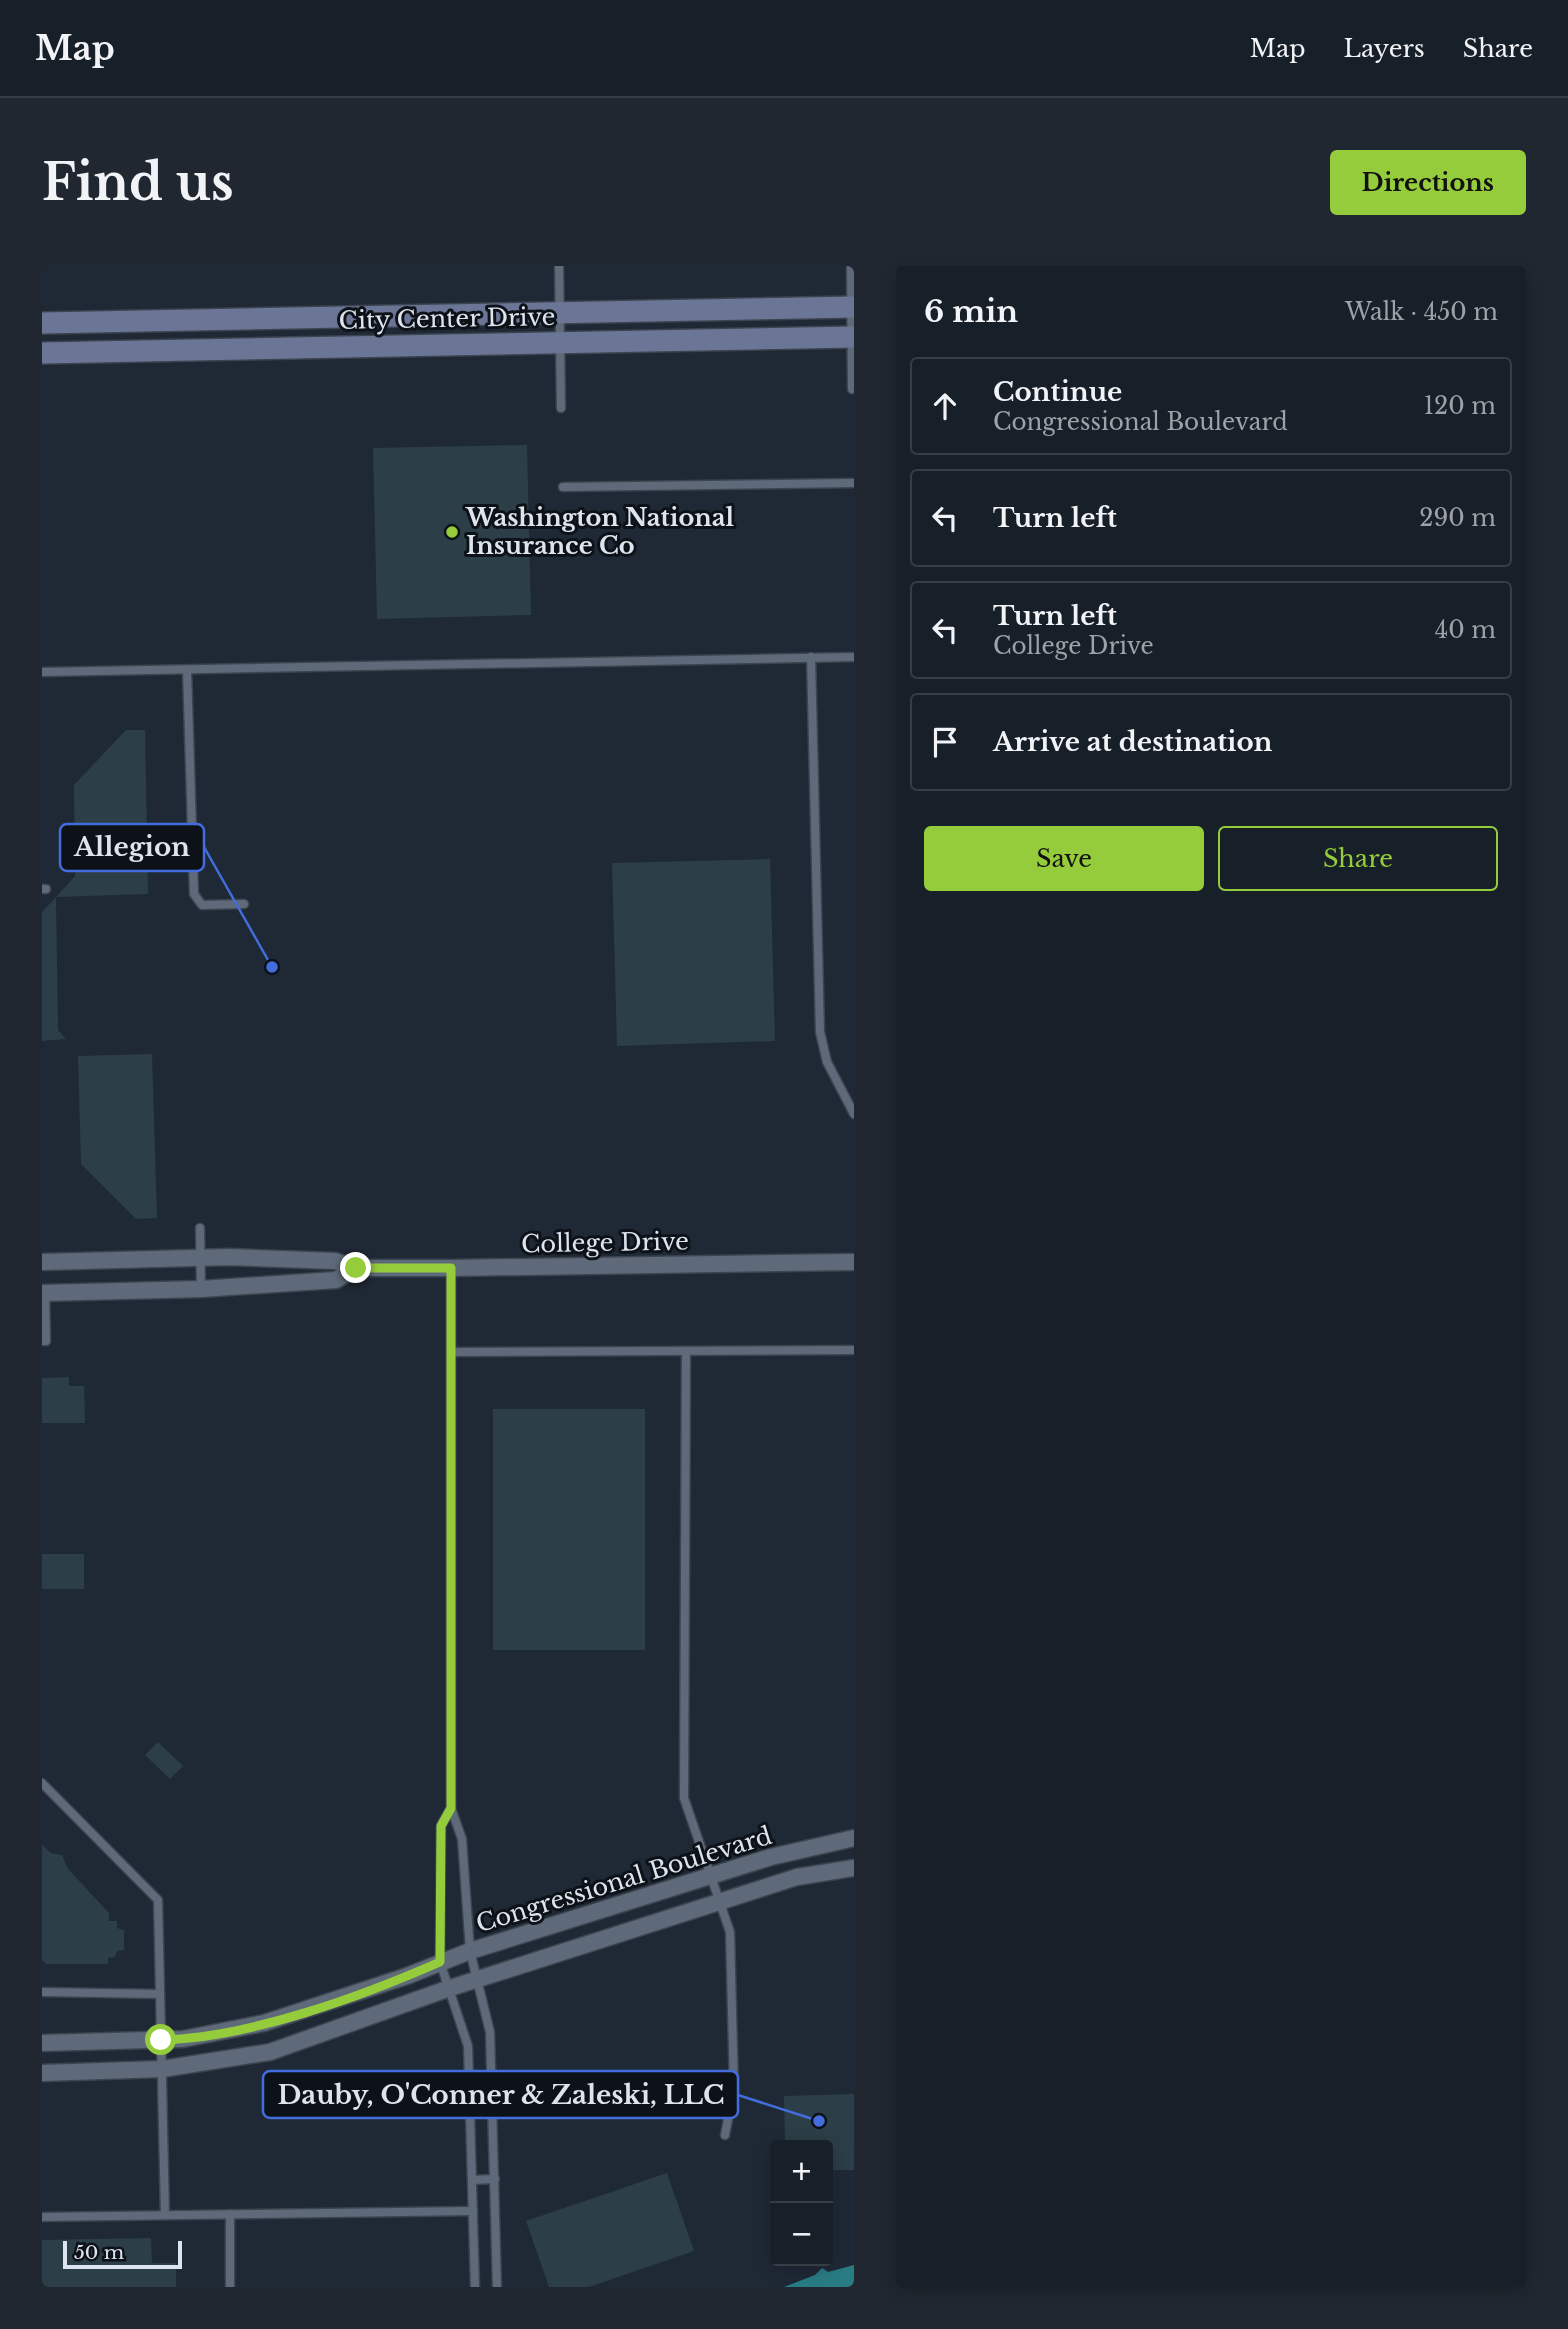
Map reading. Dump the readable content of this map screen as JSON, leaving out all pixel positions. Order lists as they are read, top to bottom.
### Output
{
  "streets": {
    "street": ["City Center Drive", "College Drive", "Congressional Boulevard"]
  },
  "places": ["Washington National Insurance Co", "Allegion", "Dauby, O'Conner & Zaleski, LLC"],
  "scale_bar": "50 m",
  "page": {
    "header": "Map",
    "nav": ["Map", "Layers", "Share"],
    "buttons": [
      "Directions",
      ["Save", "Share"]
    ],
    "title": "Find us",
    "heading": ["6 min", "Walk · 450 m"],
    "list": [
      ["Continue", "Congressional Boulevard", "120 m"],
      ["Turn left", "290 m"],
      ["Turn left", "College Drive", "40 m"],
      "Arrive at destination"
    ],
    "map_buttons": ["+", "−"],
    "scale": "50 m"
  }
}
